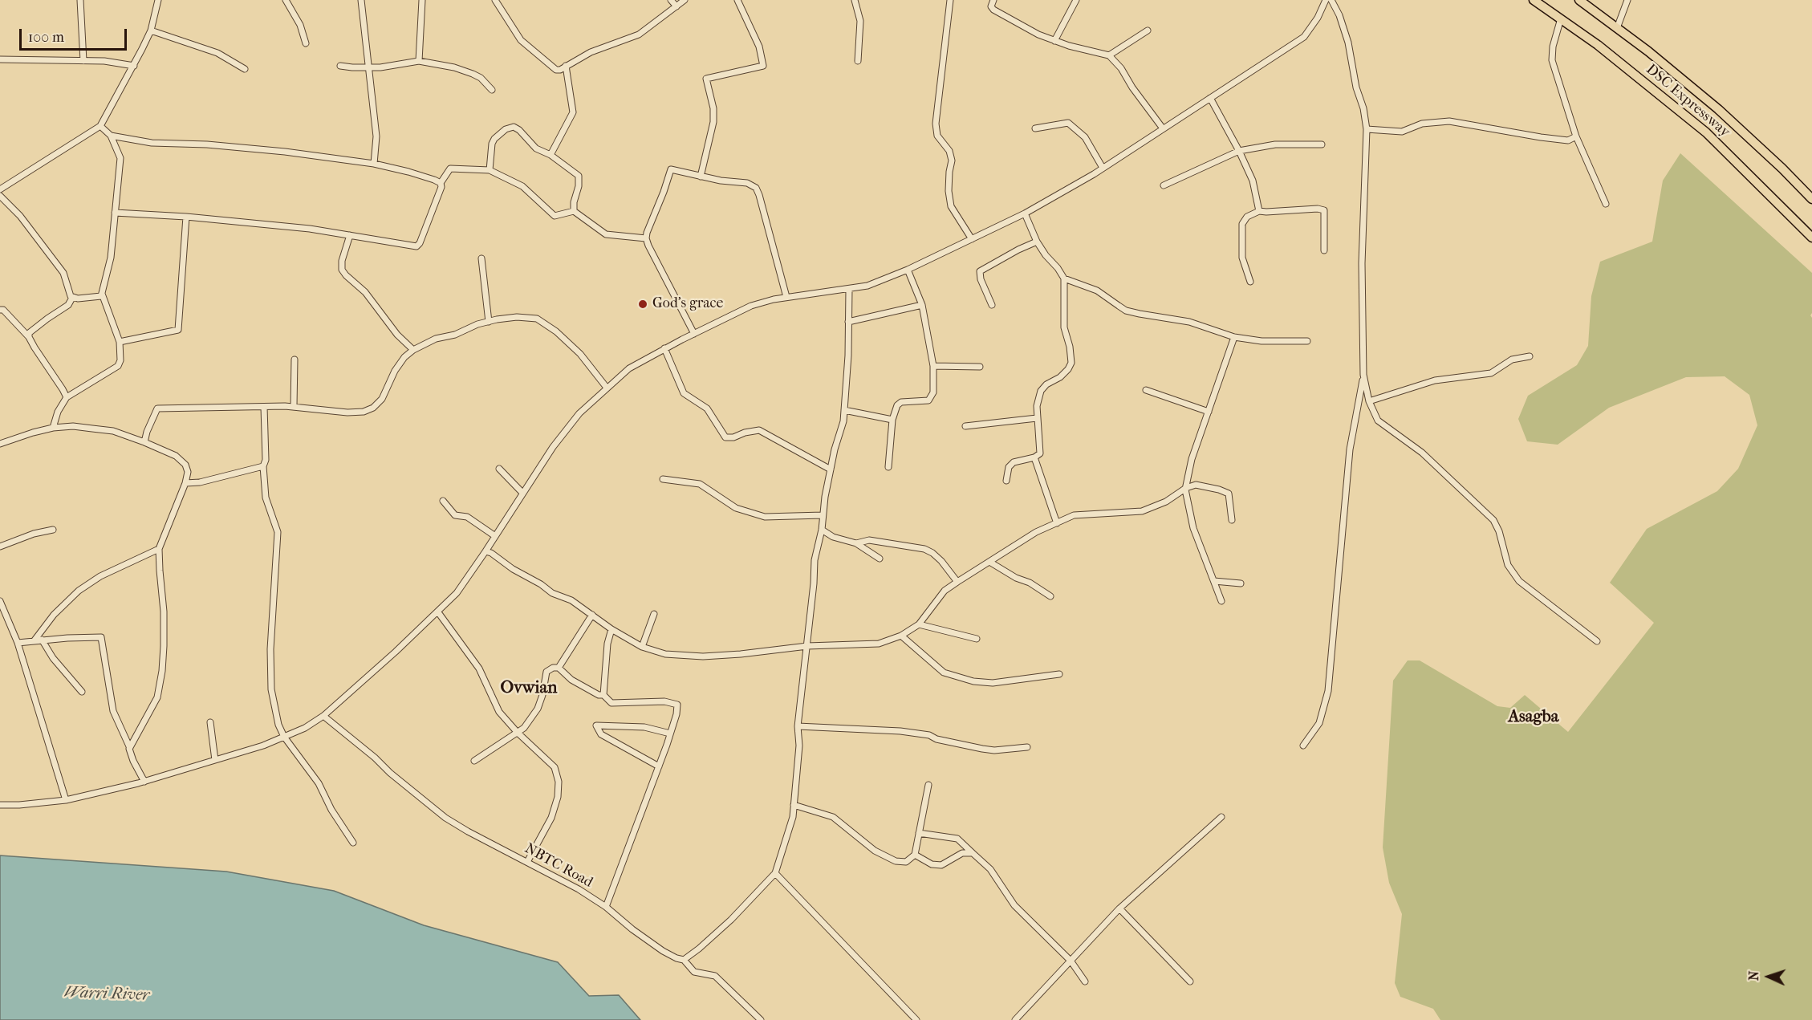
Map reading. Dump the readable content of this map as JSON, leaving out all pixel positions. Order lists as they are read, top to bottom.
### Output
{
  "streets": {
    "main road": ["DSC Expressway"],
    "street": ["NBTC Road"]
  },
  "districts": ["Ovwian", "Asagba"],
  "water": ["Warri River"],
  "places": ["God's grace"],
  "scale_bar": "100 m",
  "north": "left"
}
